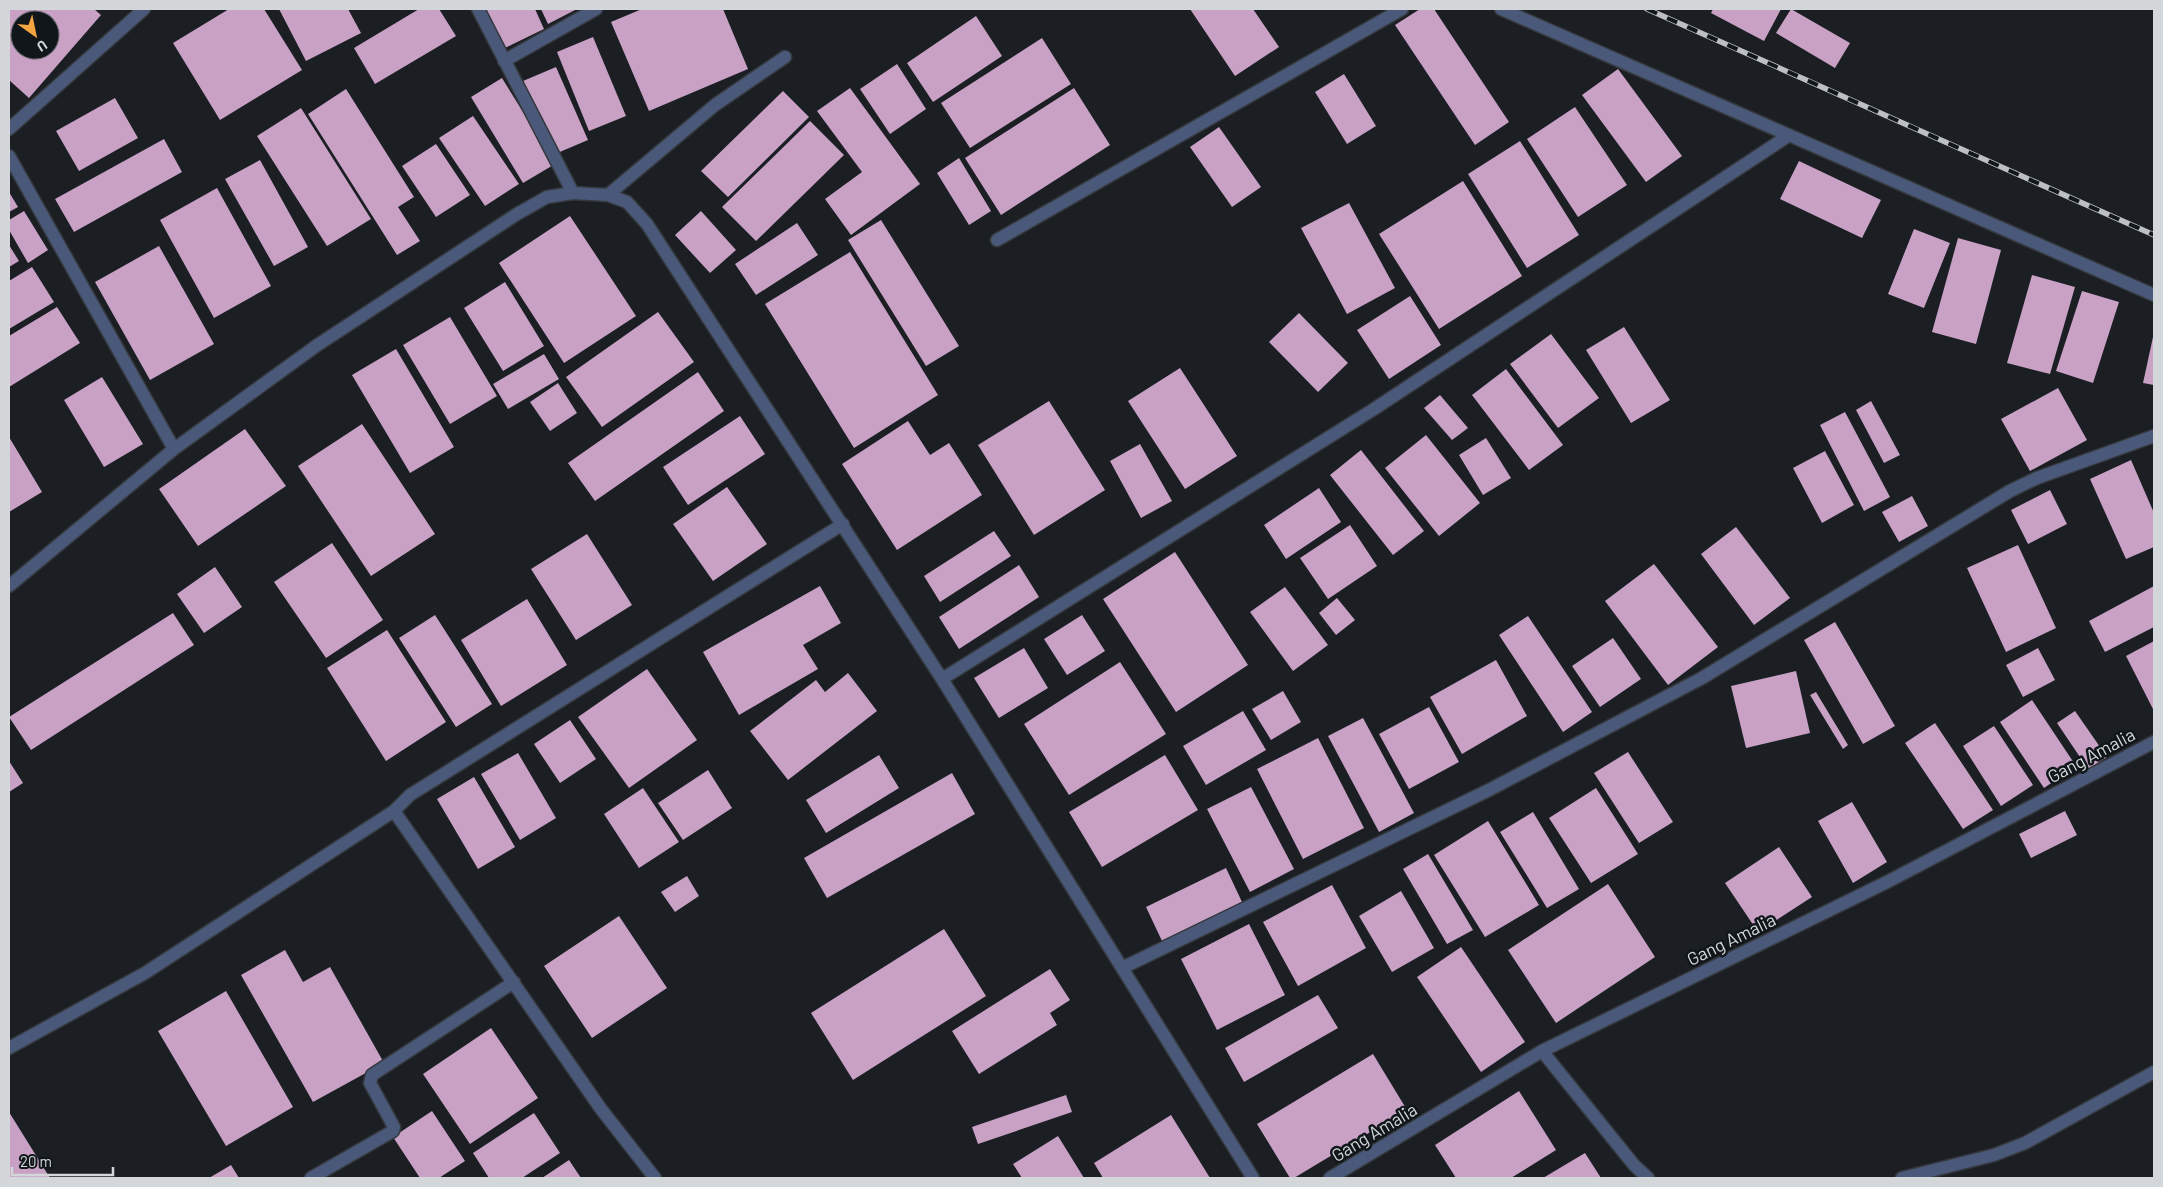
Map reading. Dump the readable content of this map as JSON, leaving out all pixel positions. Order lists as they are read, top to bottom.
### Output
{
  "streets": {
    "street": ["Gang Amalia"]
  },
  "scale_bar": "20 m",
  "north": "bottom right"
}
